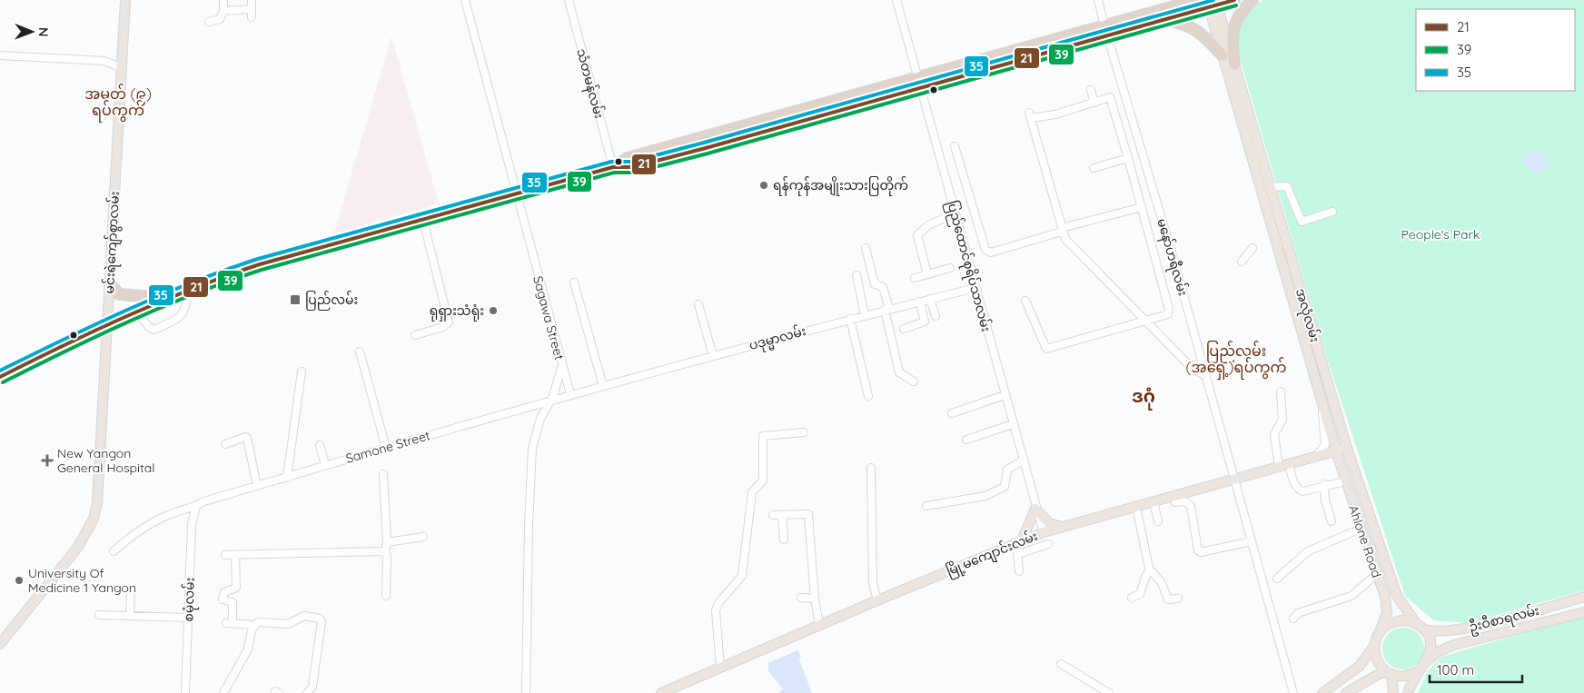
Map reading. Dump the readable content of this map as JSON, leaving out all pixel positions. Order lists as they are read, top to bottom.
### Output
{
  "streets": {
    "main road": [
      "မင်းရဲကျော်စွာလမ်း",
      "အလုံလမ်း",
      "Ahlone Road",
      "မြို့မကျောင်းလမ်း",
      "ဦးဝီစာရလမ်း"
    ],
    "street": [
      "သံတမန်လမ်း",
      "မနော်ဟရီလမ်း",
      "ပြည်ထောင်စုရိပ်သာလမ်း",
      "Sagawa Street",
      "ပဒုမ္မာလမ်း",
      "Samone Street",
      "စမုံလမ်း"
    ]
  },
  "crossings": [
    ["မနော်ဟရီလမ်း", "မြို့မကျောင်းလမ်း"],
    ["ပြည်ထောင်စုရိပ်သာလမ်း", "ပဒုမ္မာလမ်း"],
    ["ပြည်ထောင်စုရိပ်သာလမ်း", "မြို့မကျောင်းလမ်း"],
    ["အလုံလမ်း", "Ahlone Road"],
    ["အလုံလမ်း", "မြို့မကျောင်းလမ်း"],
    ["အလုံလမ်း", "ဦးဝီစာရလမ်း"],
    ["Sagawa Street", "Samone Street"],
    ["ပဒုမ္မာလမ်း", "Samone Street"],
    ["Samone Street", "စမုံလမ်း"],
    ["Ahlone Road", "မြို့မကျောင်းလမ်း"],
    ["Ahlone Road", "ဦးဝီစာရလမ်း"]
  ],
  "districts": ["အမှတ် (၉) ရပ်ကွက်", "ပြည်လမ်း (အရှေ့)ရပ်ကွက်", "ဒဂုံ"],
  "parks": ["People's Park"],
  "places": {
    "other": ["ရန်ကုန်အမျိုးသားပြတိုက်", "ရုရှားသံရုံး", "University Of Medicine 1 Yangon"],
    "transit": ["ပြည်လမ်း"],
    "health": ["New Yangon General Hospital"]
  },
  "lines": ["transit line 21", "transit line 35", "transit line 39"],
  "legend": ["21", "39", "35"],
  "scale_bar": "100 m",
  "north": "right"
}
